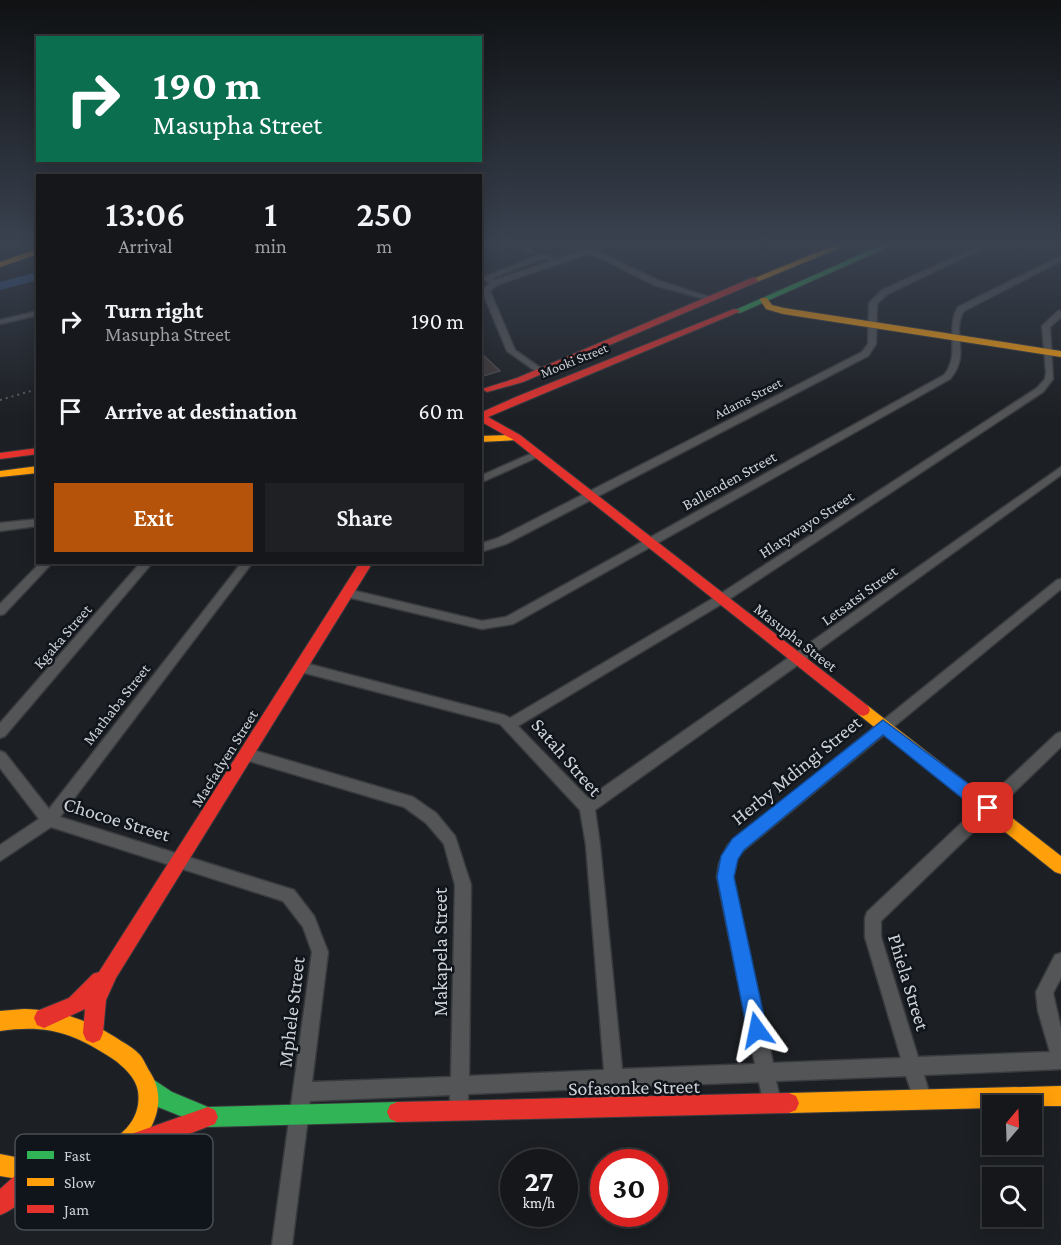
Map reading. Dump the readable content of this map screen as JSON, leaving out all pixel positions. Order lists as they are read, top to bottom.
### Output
{
  "streets": {
    "main road": [
      "Mooki Street",
      "Masupha Street",
      "Macfadyen Street",
      "Sofasonke Street"
    ],
    "street": [
      "Adams Street",
      "Ballenden Street",
      "Hlatywayo Street",
      "Letsatsi Street",
      "Kgaka Street",
      "Mathaba Street",
      "Satah Street",
      "Herby Mdingi Street",
      "Chocoe Street",
      "Makapela Street",
      "Phiela Street",
      "Mphele Street"
    ]
  },
  "crossings": [
    ["Mooki Street", "Masupha Street"],
    ["Adams Street", "Masupha Street"],
    ["Ballenden Street", "Masupha Street"],
    ["Ballenden Street", "Macfadyen Street"],
    ["Hlatywayo Street", "Masupha Street"],
    ["Hlatywayo Street", "Satah Street"],
    ["Letsatsi Street", "Masupha Street"],
    ["Letsatsi Street", "Satah Street"],
    ["Masupha Street", "Herby Mdingi Street"],
    ["Masupha Street", "Phiela Street"],
    ["Mathaba Street", "Chocoe Street"],
    ["Satah Street", "Macfadyen Street"],
    ["Satah Street", "Sofasonke Street"],
    ["Macfadyen Street", "Chocoe Street"],
    ["Macfadyen Street", "Makapela Street"],
    ["Macfadyen Street", "Mphele Street"],
    ["Macfadyen Street", "Sofasonke Street"],
    ["Herby Mdingi Street", "Sofasonke Street"],
    ["Chocoe Street", "Mphele Street"],
    ["Makapela Street", "Sofasonke Street"],
    ["Phiela Street", "Sofasonke Street"],
    ["Mphele Street", "Sofasonke Street"]
  ],
  "legend": ["Fast", "Slow", "Jam"],
  "north": "top",
  "page": {
    "turn": ["190 m", "Masupha Street"],
    "eta": [
      "13:06",
      "Arrival",
      "1",
      "min",
      "250",
      "m"
    ],
    "list": [
      {
        "name": "Turn right",
        "note": "Masupha Street",
        "value": "190 m"
      },
      {
        "name": "Arrive at destination",
        "value": "60 m"
      }
    ],
    "buttons": ["Exit", "Share"],
    "speed": "27 km/h",
    "limit": "30"
  }
}
